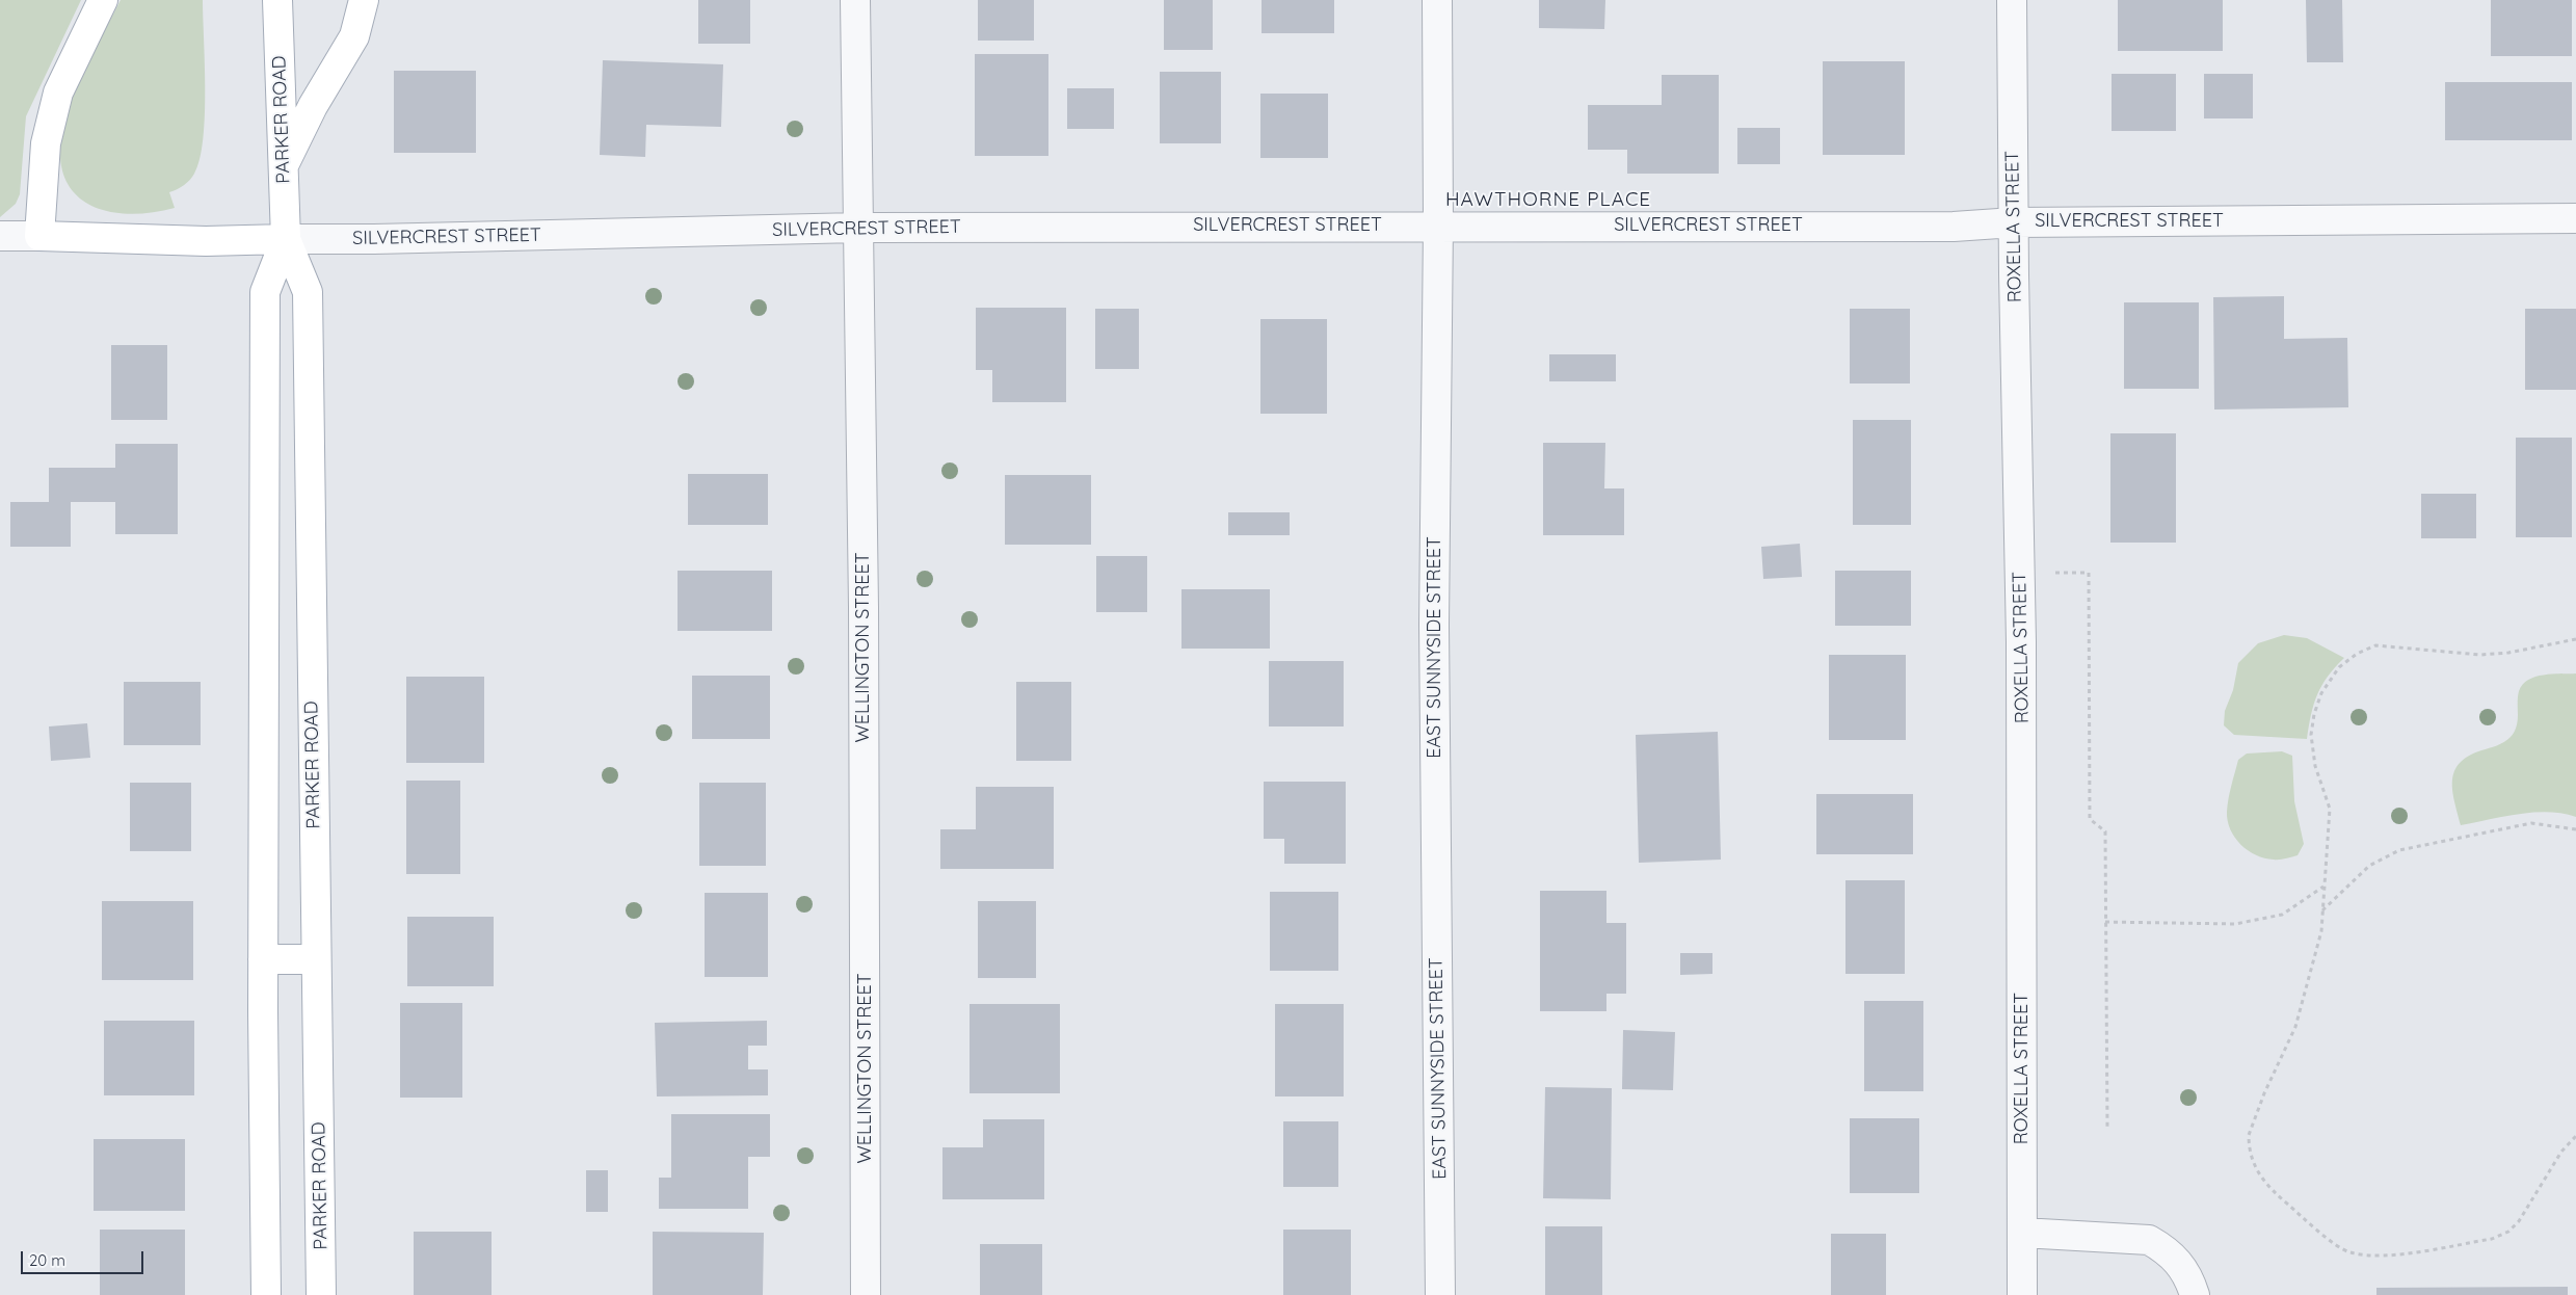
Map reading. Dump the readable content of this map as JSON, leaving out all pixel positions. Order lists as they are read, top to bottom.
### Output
{
  "streets": {
    "main road": ["PARKER ROAD", "SILVERCREST STREET"],
    "street": ["ROXELLA STREET", "WELLINGTON STREET", "EAST SUNNYSIDE STREET"]
  },
  "crossings": [
    ["PARKER ROAD", "SILVERCREST STREET"],
    ["SILVERCREST STREET", "ROXELLA STREET"],
    ["SILVERCREST STREET", "WELLINGTON STREET"],
    ["SILVERCREST STREET", "EAST SUNNYSIDE STREET"]
  ],
  "districts": ["HAWTHORNE PLACE"],
  "scale_bar": "20 m"
}
